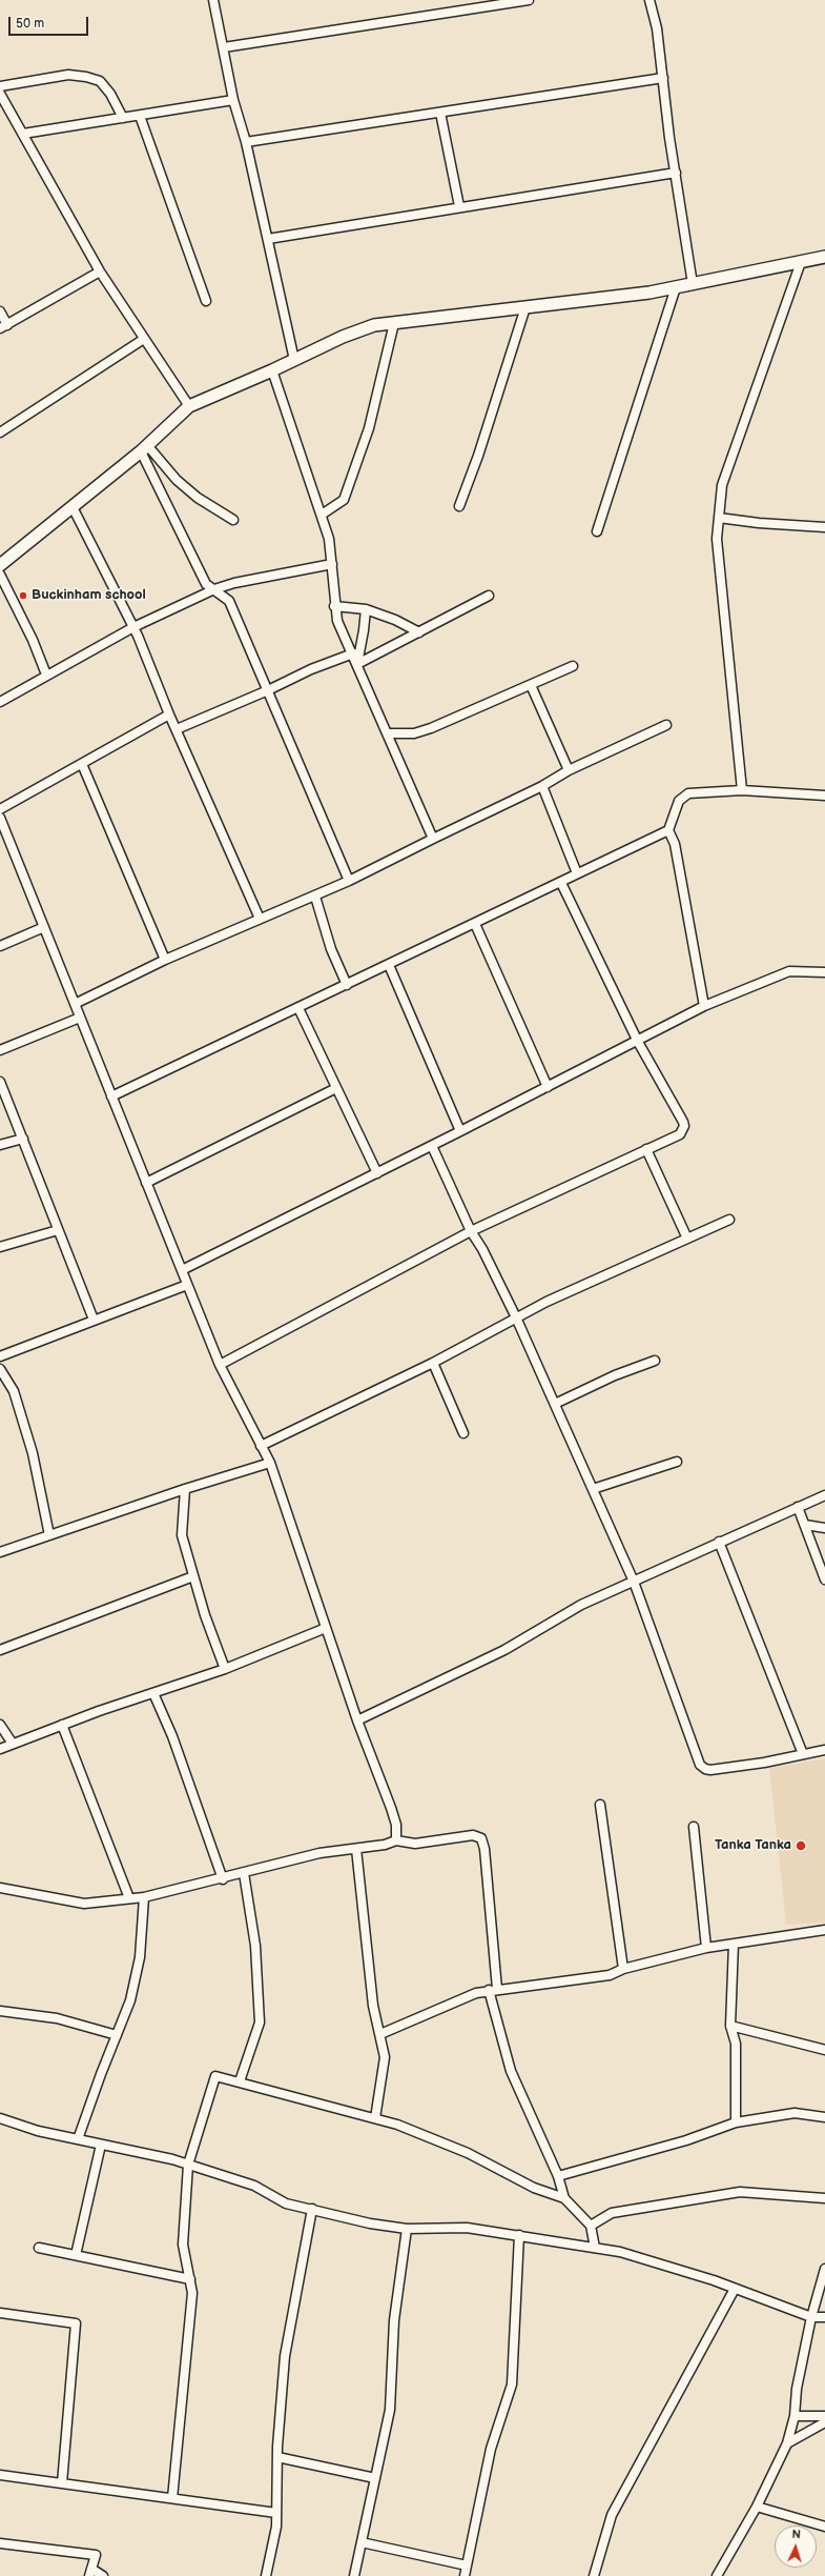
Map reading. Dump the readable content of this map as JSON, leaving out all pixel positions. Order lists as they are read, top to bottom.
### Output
{
  "places": ["Buckinham school", "Tanka Tanka"],
  "scale_bar": "50 m",
  "north": "top"
}
